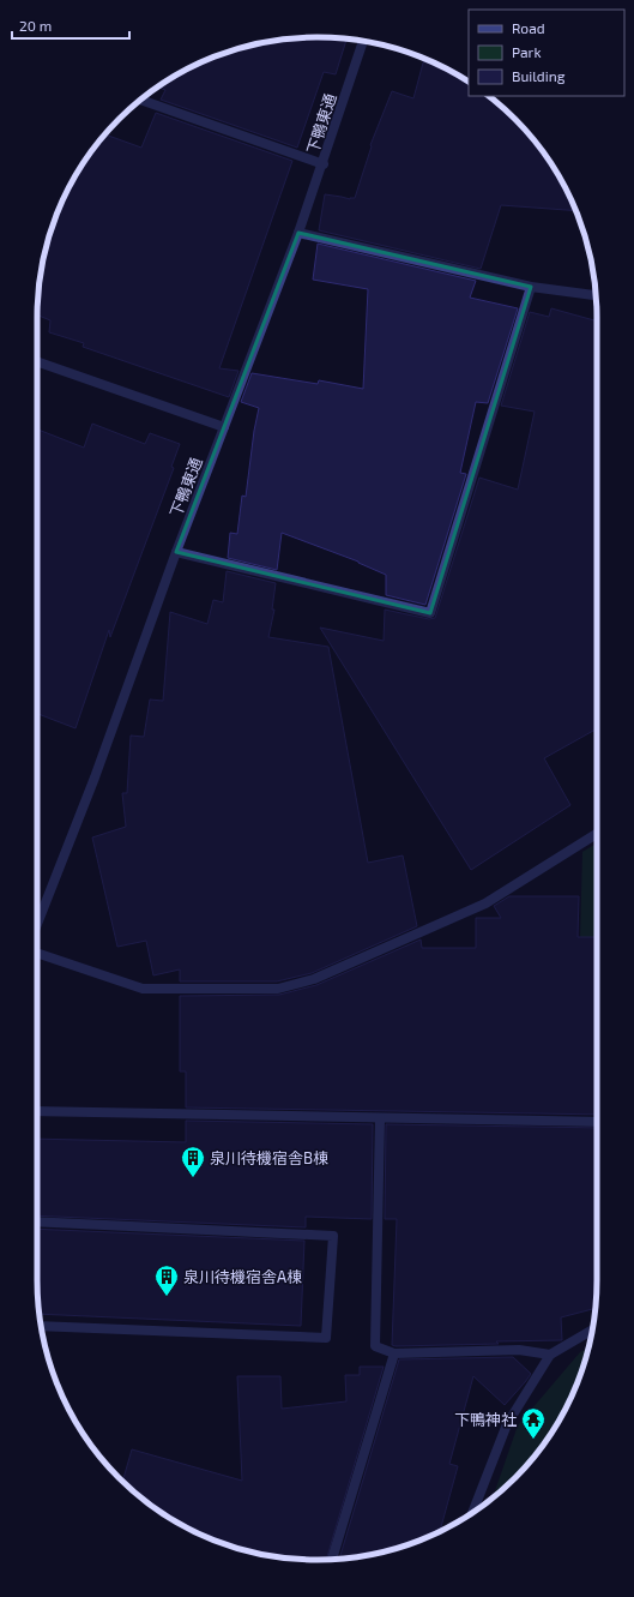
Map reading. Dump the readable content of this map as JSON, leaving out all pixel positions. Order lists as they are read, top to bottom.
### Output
{
  "streets": {
    "street": ["下鴨東通"]
  },
  "places": {
    "building": ["泉川待機宿舎B棟", "泉川待機宿舎A棟"],
    "temple": ["下鴨神社"]
  },
  "legend": ["Road", "Park", "Building"],
  "scale_bar": "20 m"
}
